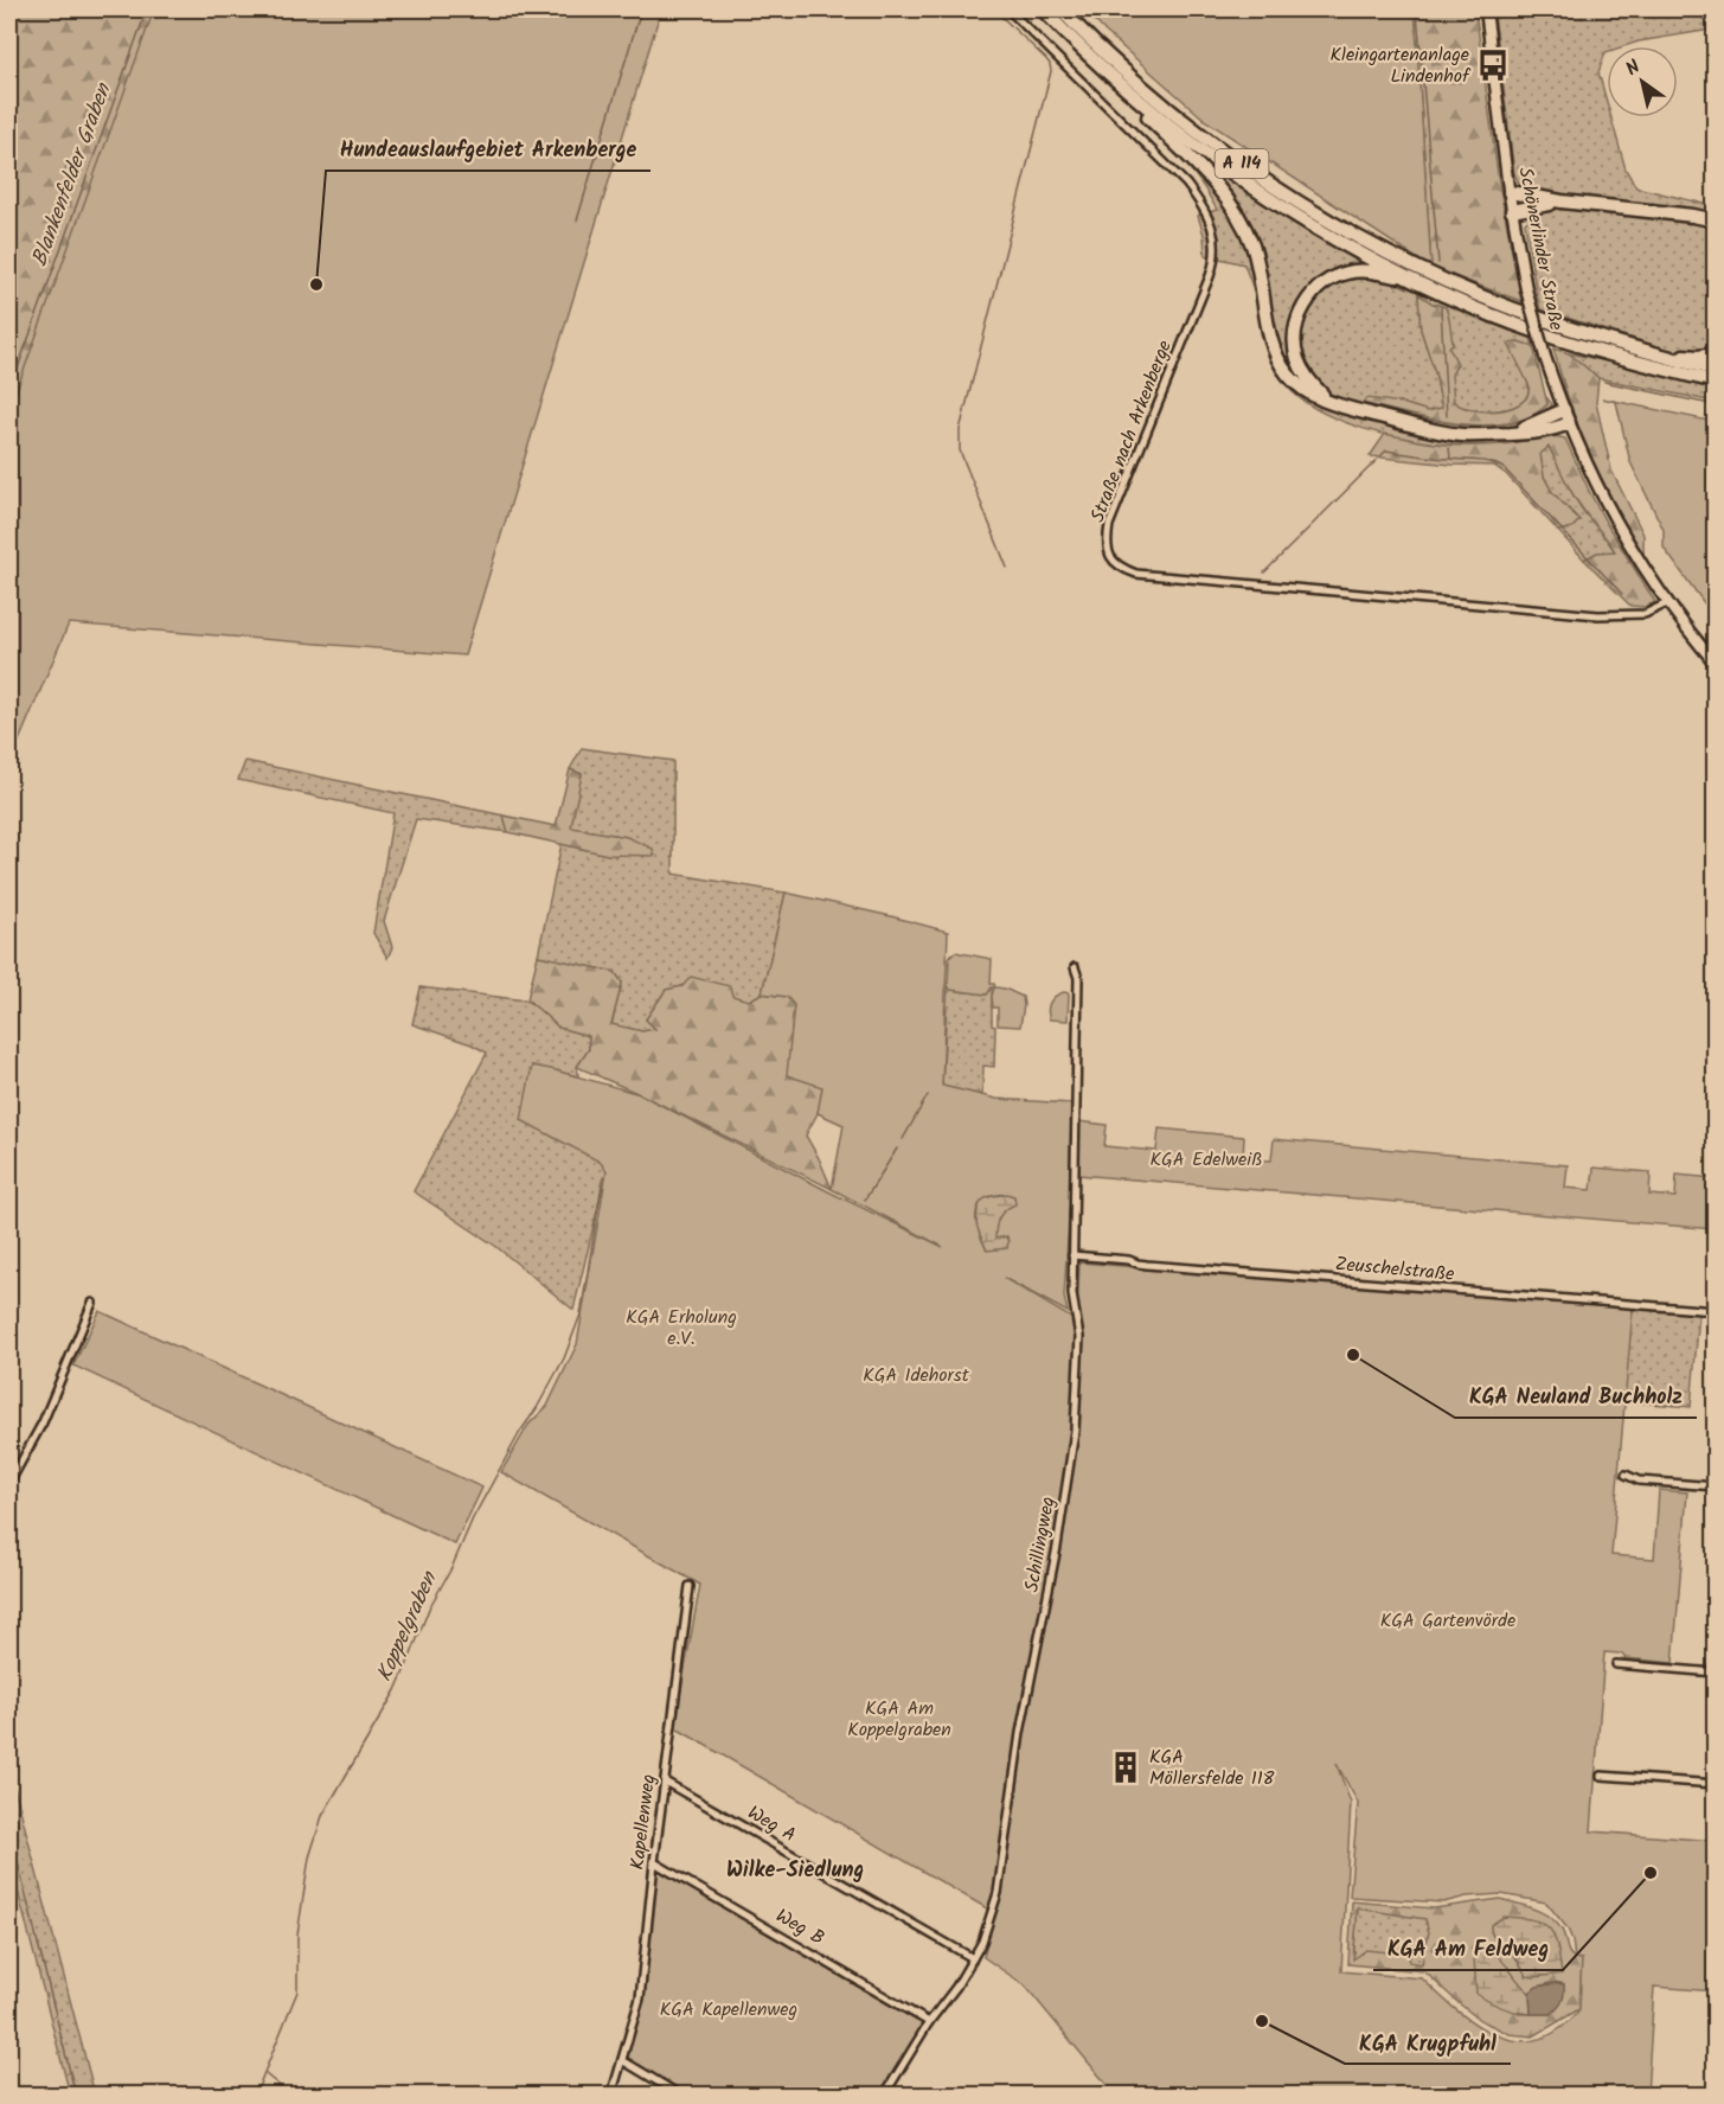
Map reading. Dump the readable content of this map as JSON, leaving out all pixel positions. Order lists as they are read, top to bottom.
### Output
{
  "streets": {
    "highway": ["A 114"],
    "main road": ["Schönerlinder Straße"],
    "street": [
      "Straße nach Arkenberge",
      "Zeuschelstraße",
      "Schillingweg",
      "Kapellenweg",
      "Weg A",
      "Weg B"
    ]
  },
  "crossings": [
    ["Schönerlinder Straße", "Straße nach Arkenberge"],
    ["Zeuschelstraße", "Schillingweg"],
    ["Schillingweg", "Weg A"],
    ["Schillingweg", "Weg B"],
    ["Kapellenweg", "Weg A"],
    ["Kapellenweg", "Weg B"]
  ],
  "districts": ["Wilke-Siedlung"],
  "water": ["Blankenfelder Graben", "Koppelgraben"],
  "parks": [
    "KGA Edelweiß",
    "KGA Erholung e.V.",
    "KGA Idehorst",
    "KGA Gartenvörde",
    "KGA Am Koppelgraben",
    "KGA Kapellenweg"
  ],
  "places": {
    "bus stop": ["Kleingartenanlage Lindenhof"],
    "other": [
      "Hundeauslaufgebiet Arkenberge",
      "KGA Neuland Buchholz",
      "KGA Am Feldweg",
      "KGA Krugpfuhl"
    ],
    "building": ["KGA Möllersfelde 118"]
  },
  "north": "top left"
}
